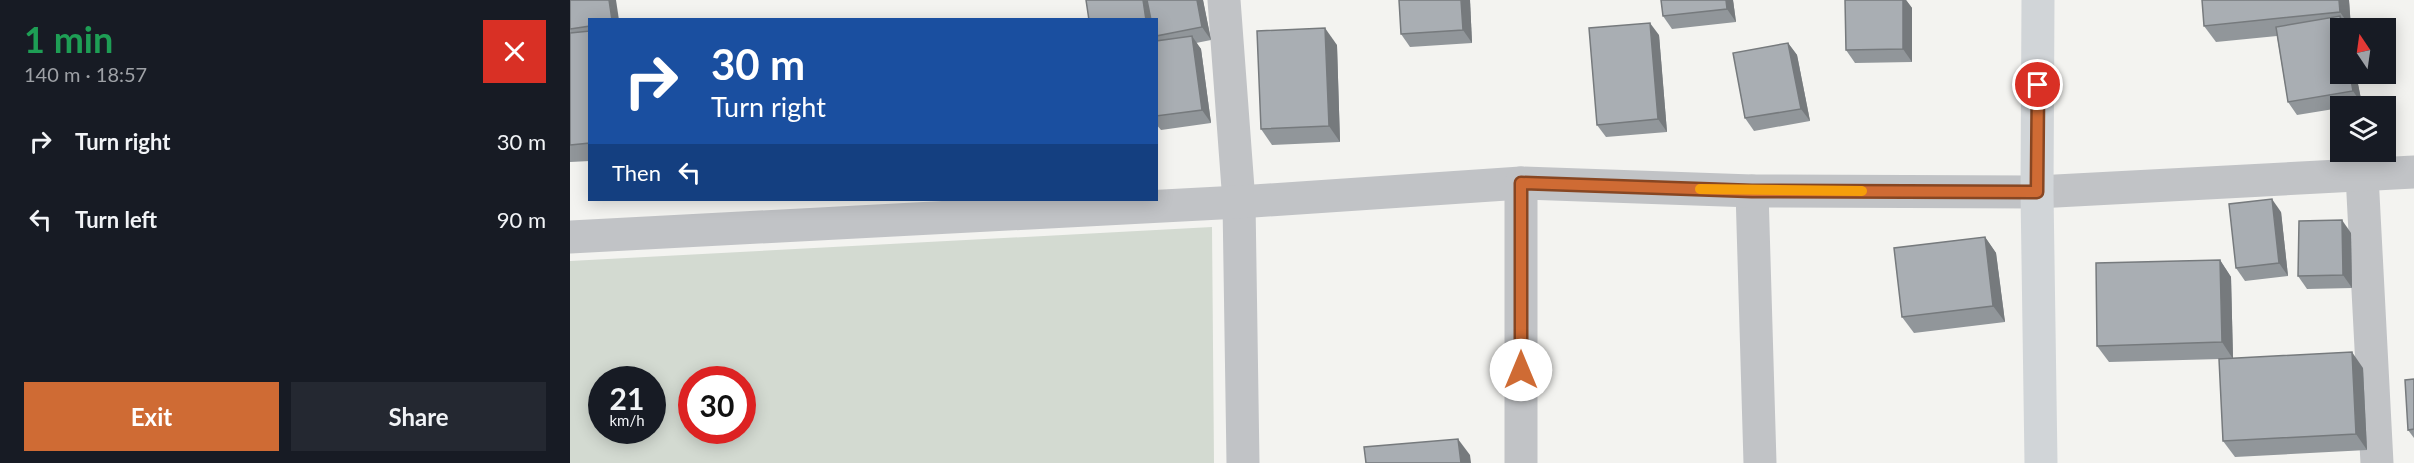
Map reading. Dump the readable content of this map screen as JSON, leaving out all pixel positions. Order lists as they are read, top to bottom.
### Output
{
  "north": "top",
  "page": {
    "heading": ["1 min", "140 m · 18:57"],
    "turn": ["30 m", "Turn right"],
    "list": [
      {
        "name": "Turn right",
        "value": "30 m"
      },
      {
        "name": "Turn left",
        "value": "90 m"
      }
    ],
    "then": "Then",
    "speed": "21 km/h",
    "limit": "30",
    "buttons": ["Exit", "Share"]
  }
}
